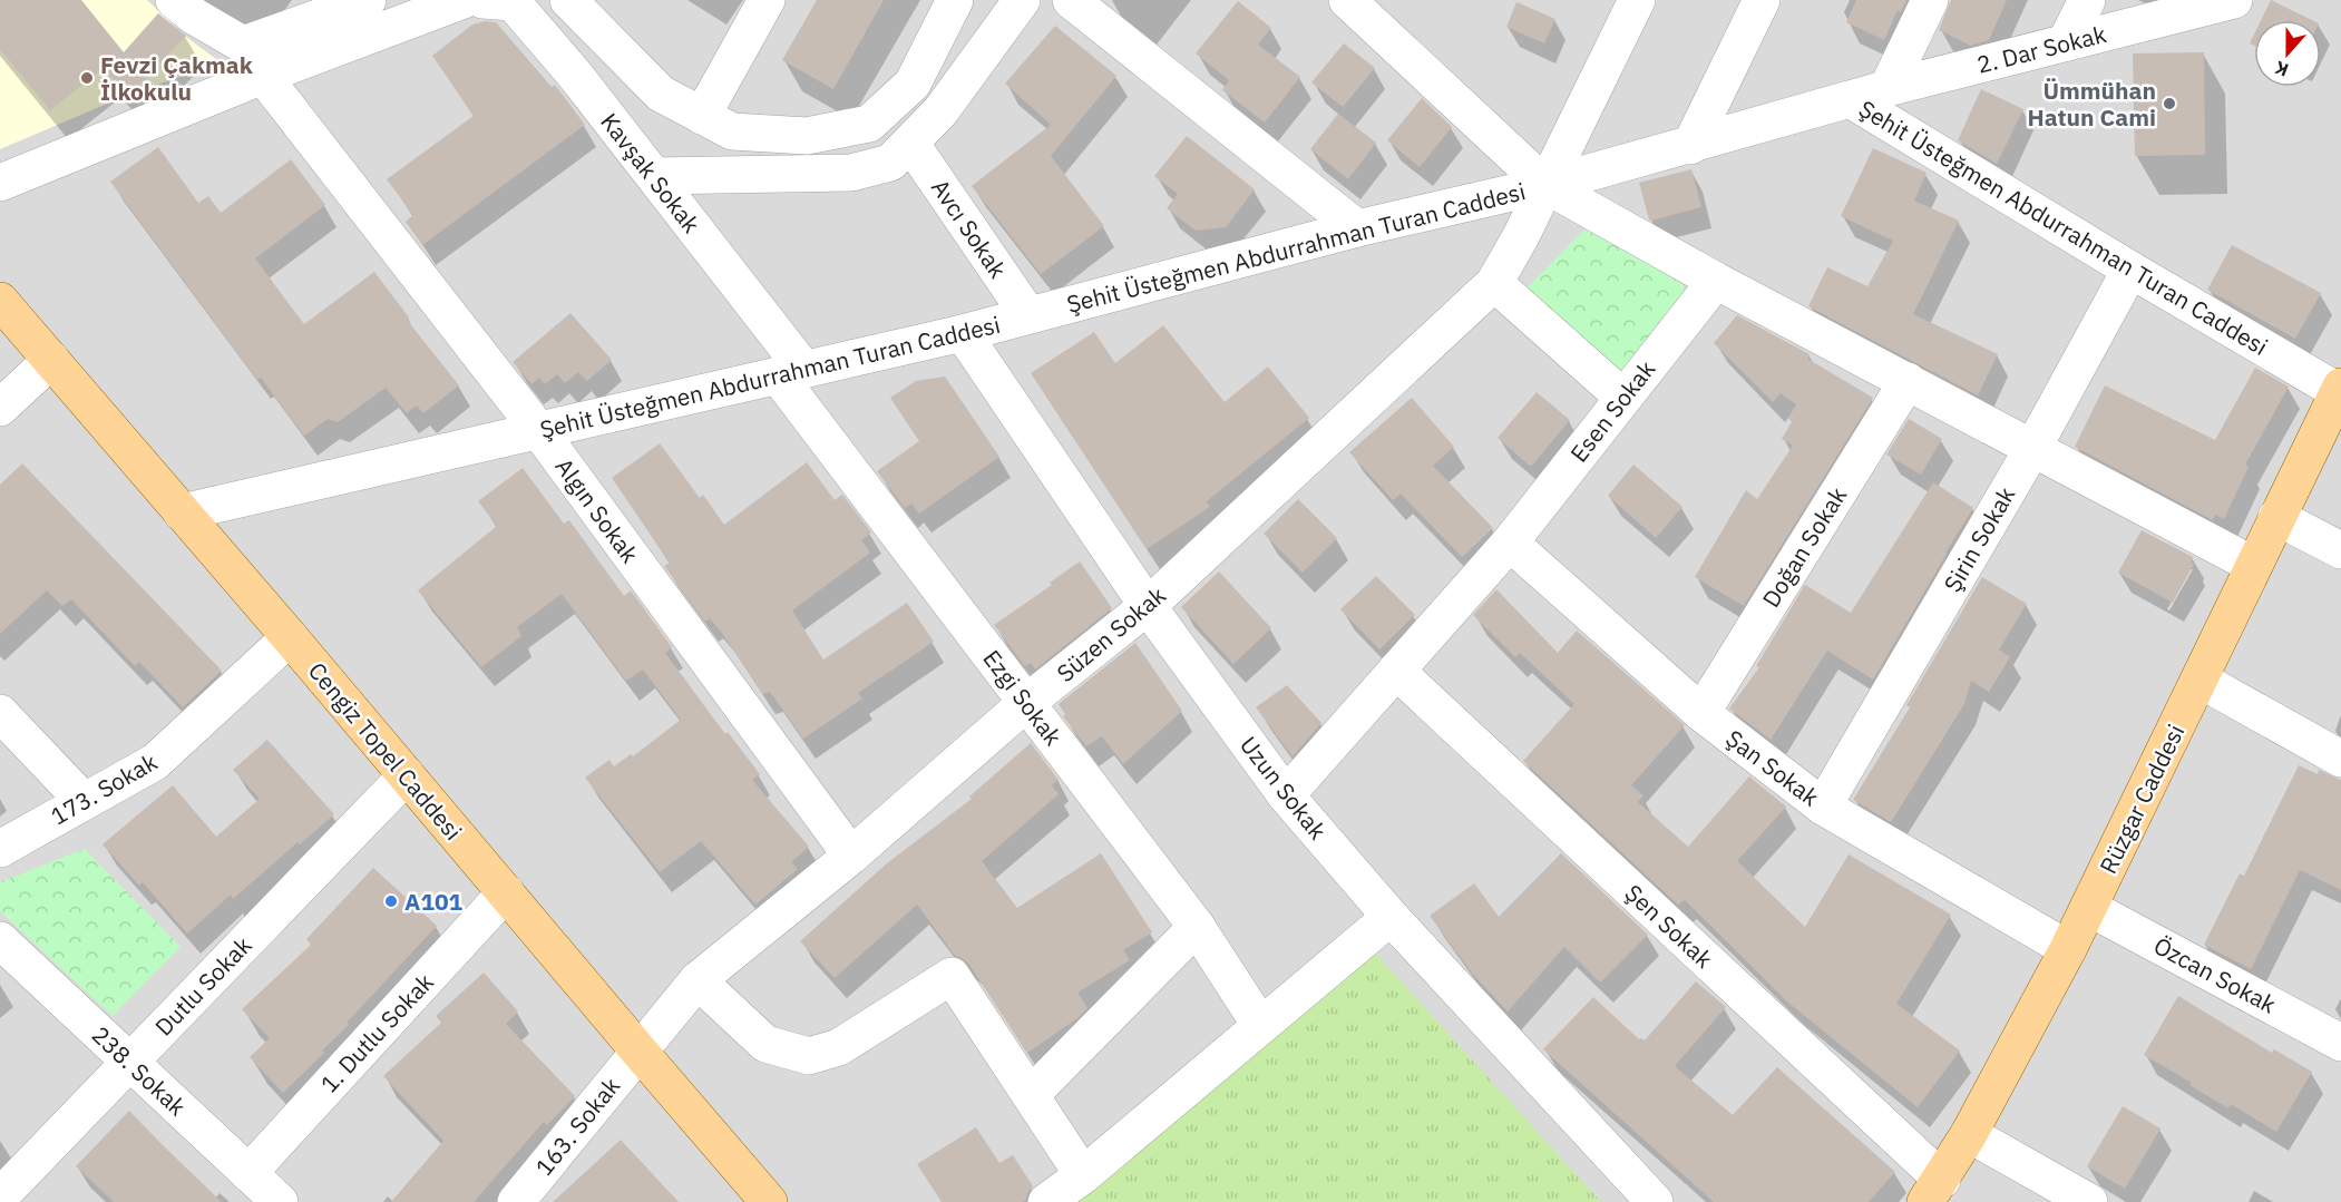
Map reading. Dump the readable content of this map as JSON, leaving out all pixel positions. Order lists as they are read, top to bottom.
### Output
{
  "streets": {
    "main road": ["Cengiz Topel Caddesi", "Rüzgar Caddesi"],
    "street": [
      "2. Dar Sokak",
      "Kavşak Sokak",
      "Şehit Üsteğmen Abdurrahman Turan Caddesi",
      "Avcı Sokak",
      "Esen Sokak",
      "Algın Sokak",
      "Şirin Sokak",
      "Doğan Sokak",
      "Süzen Sokak",
      "Ezgi Sokak",
      "Şan Sokak",
      "Uzun Sokak",
      "173. Sokak",
      "Şen Sokak",
      "Özcan Sokak",
      "Dutlu Sokak",
      "1. Dutlu Sokak",
      "238. Sokak",
      "163. Sokak"
    ]
  },
  "crossings": [
    ["2. Dar Sokak", "Şehit Üsteğmen Abdurrahman Turan Caddesi"],
    ["Kavşak Sokak", "Şehit Üsteğmen Abdurrahman Turan Caddesi"],
    ["Kavşak Sokak", "Ezgi Sokak"],
    ["Şehit Üsteğmen Abdurrahman Turan Caddesi", "Avcı Sokak"],
    ["Şehit Üsteğmen Abdurrahman Turan Caddesi", "Algın Sokak"],
    ["Şehit Üsteğmen Abdurrahman Turan Caddesi", "Şirin Sokak"],
    ["Şehit Üsteğmen Abdurrahman Turan Caddesi", "Süzen Sokak"],
    ["Şehit Üsteğmen Abdurrahman Turan Caddesi", "Ezgi Sokak"],
    ["Şehit Üsteğmen Abdurrahman Turan Caddesi", "Cengiz Topel Caddesi"],
    ["Şehit Üsteğmen Abdurrahman Turan Caddesi", "Uzun Sokak"],
    ["Şehit Üsteğmen Abdurrahman Turan Caddesi", "Rüzgar Caddesi"],
    ["Esen Sokak", "Şan Sokak"],
    ["Esen Sokak", "Uzun Sokak"],
    ["Esen Sokak", "Şen Sokak"],
    ["Algın Sokak", "Süzen Sokak"],
    ["Şirin Sokak", "Şan Sokak"],
    ["Doğan Sokak", "Şan Sokak"],
    ["Süzen Sokak", "Ezgi Sokak"],
    ["Süzen Sokak", "Cengiz Topel Caddesi"],
    ["Süzen Sokak", "Uzun Sokak"],
    ["Süzen Sokak", "163. Sokak"],
    ["Cengiz Topel Caddesi", "173. Sokak"],
    ["Cengiz Topel Caddesi", "Dutlu Sokak"],
    ["Cengiz Topel Caddesi", "1. Dutlu Sokak"],
    ["Cengiz Topel Caddesi", "163. Sokak"],
    ["Şan Sokak", "Rüzgar Caddesi"],
    ["Rüzgar Caddesi", "Şen Sokak"],
    ["Rüzgar Caddesi", "Özcan Sokak"],
    ["Dutlu Sokak", "238. Sokak"],
    ["1. Dutlu Sokak", "238. Sokak"]
  ],
  "places": ["Fevzi Çakmak İlkokulu", "Ümmühan Hatun Cami", "A101"],
  "north": "bottom"
}
